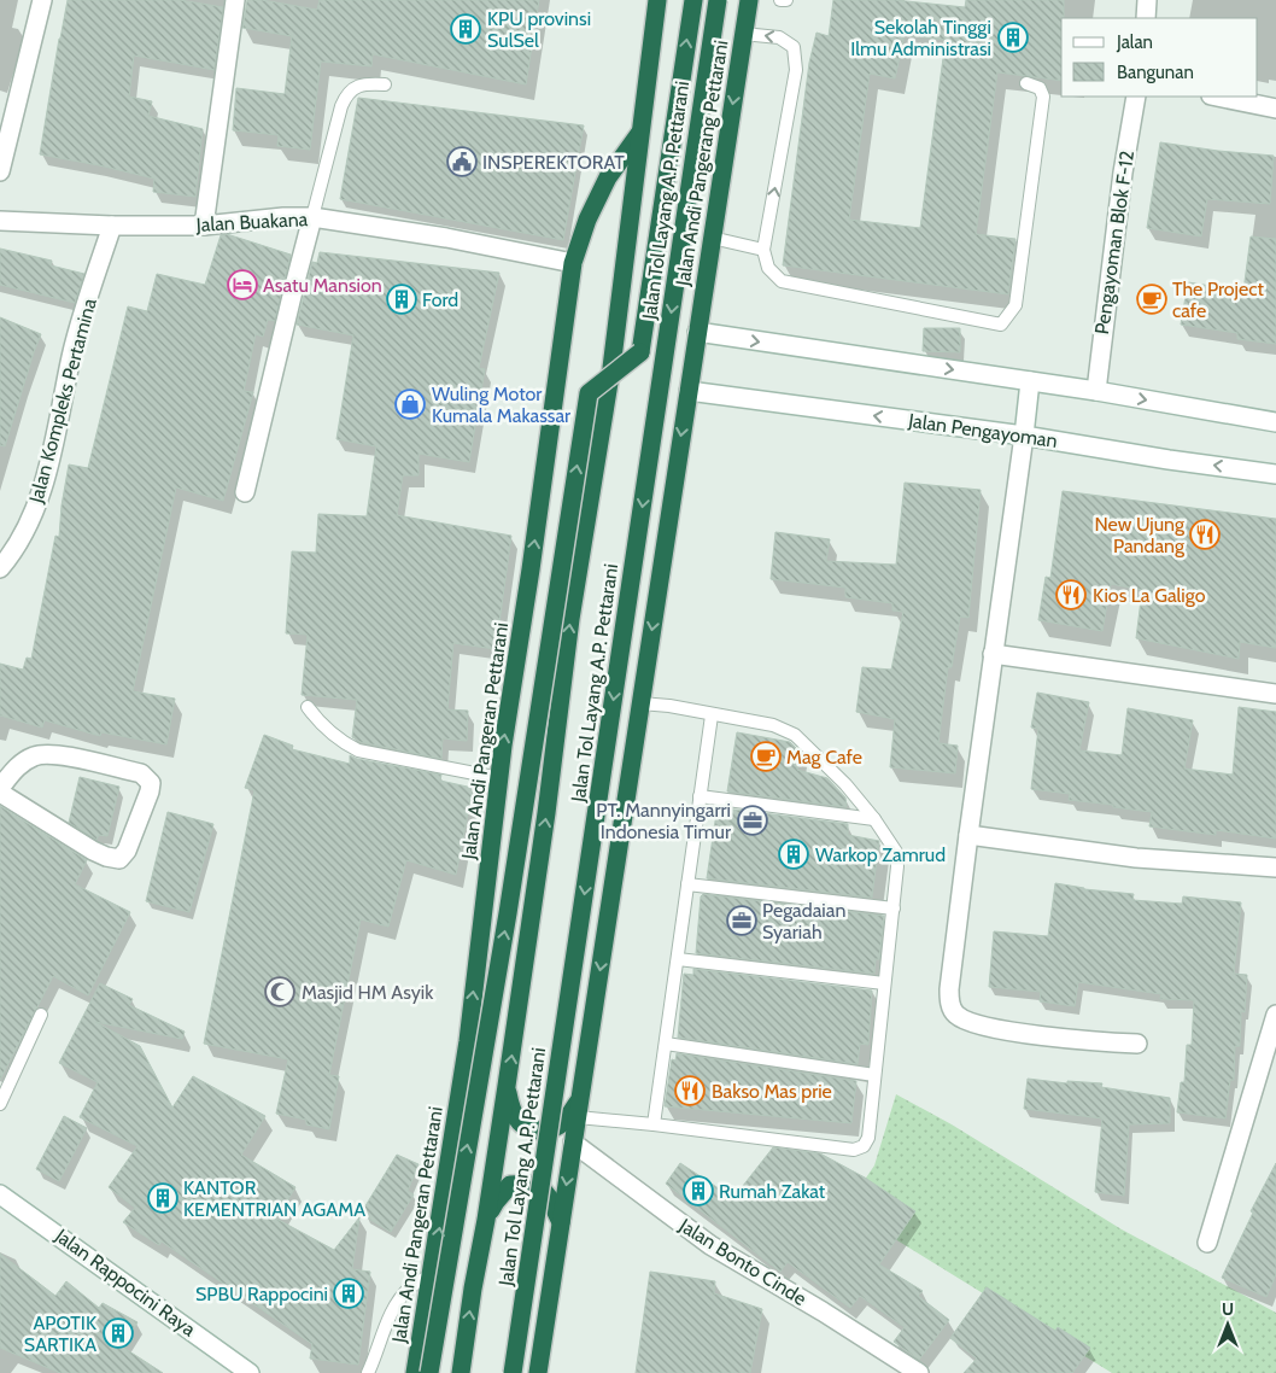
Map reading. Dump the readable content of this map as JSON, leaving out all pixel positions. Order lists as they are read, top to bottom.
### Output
{
  "streets": {
    "highway": ["Jalan Andi Pangerang Pettarani", "Jalan Tol Layang A.P. Pettarani", "Jalan Andi Pangeran Pettarani"],
    "street": [
      "Jalan Buakana",
      "Pengayoman Blok F-12",
      "Jalan Kompleks Pertamina",
      "Jalan Pengayoman",
      "Jalan Bonto Cinde",
      "Jalan Rappocini Raya"
    ]
  },
  "crossings": [
    ["Jalan Andi Pangerang Pettarani", "Jalan Pengayoman"],
    ["Jalan Andi Pangerang Pettarani", "Jalan Bonto Cinde"],
    ["Jalan Buakana", "Jalan Kompleks Pertamina"],
    ["Jalan Buakana", "Jalan Andi Pangeran Pettarani"]
  ],
  "one_way": ["Jalan Andi Pangerang Pettarani", "Jalan Andi Pangeran Pettarani"],
  "places": {
    "building": [
      "KPU provinsi SulSel",
      "Sekolah Tinggi Ilmu Administrasi",
      "Ford",
      "Warkop Zamrud",
      "Rumah Zakat",
      "KANTOR KEMENTRIAN AGAMA",
      "SPBU Rappocini",
      "APOTIK SARTIKA"
    ],
    "public building": ["INSPEREKTORAT"],
    "hotel": ["Asatu Mansion"],
    "cafe": ["The Project cafe", "Mag Cafe"],
    "shop": ["Wuling Motor Kumala Makassar"],
    "restaurant": ["New Ujung Pandang", "Kios La Galigo", "Bakso Mas prie"],
    "office": ["PT. Mannyingarri Indonesia Timur", "Pegadaian Syariah"],
    "mosque": ["Masjid HM Asyik"]
  },
  "legend": ["Jalan", "Bangunan"],
  "north": "top"
}
